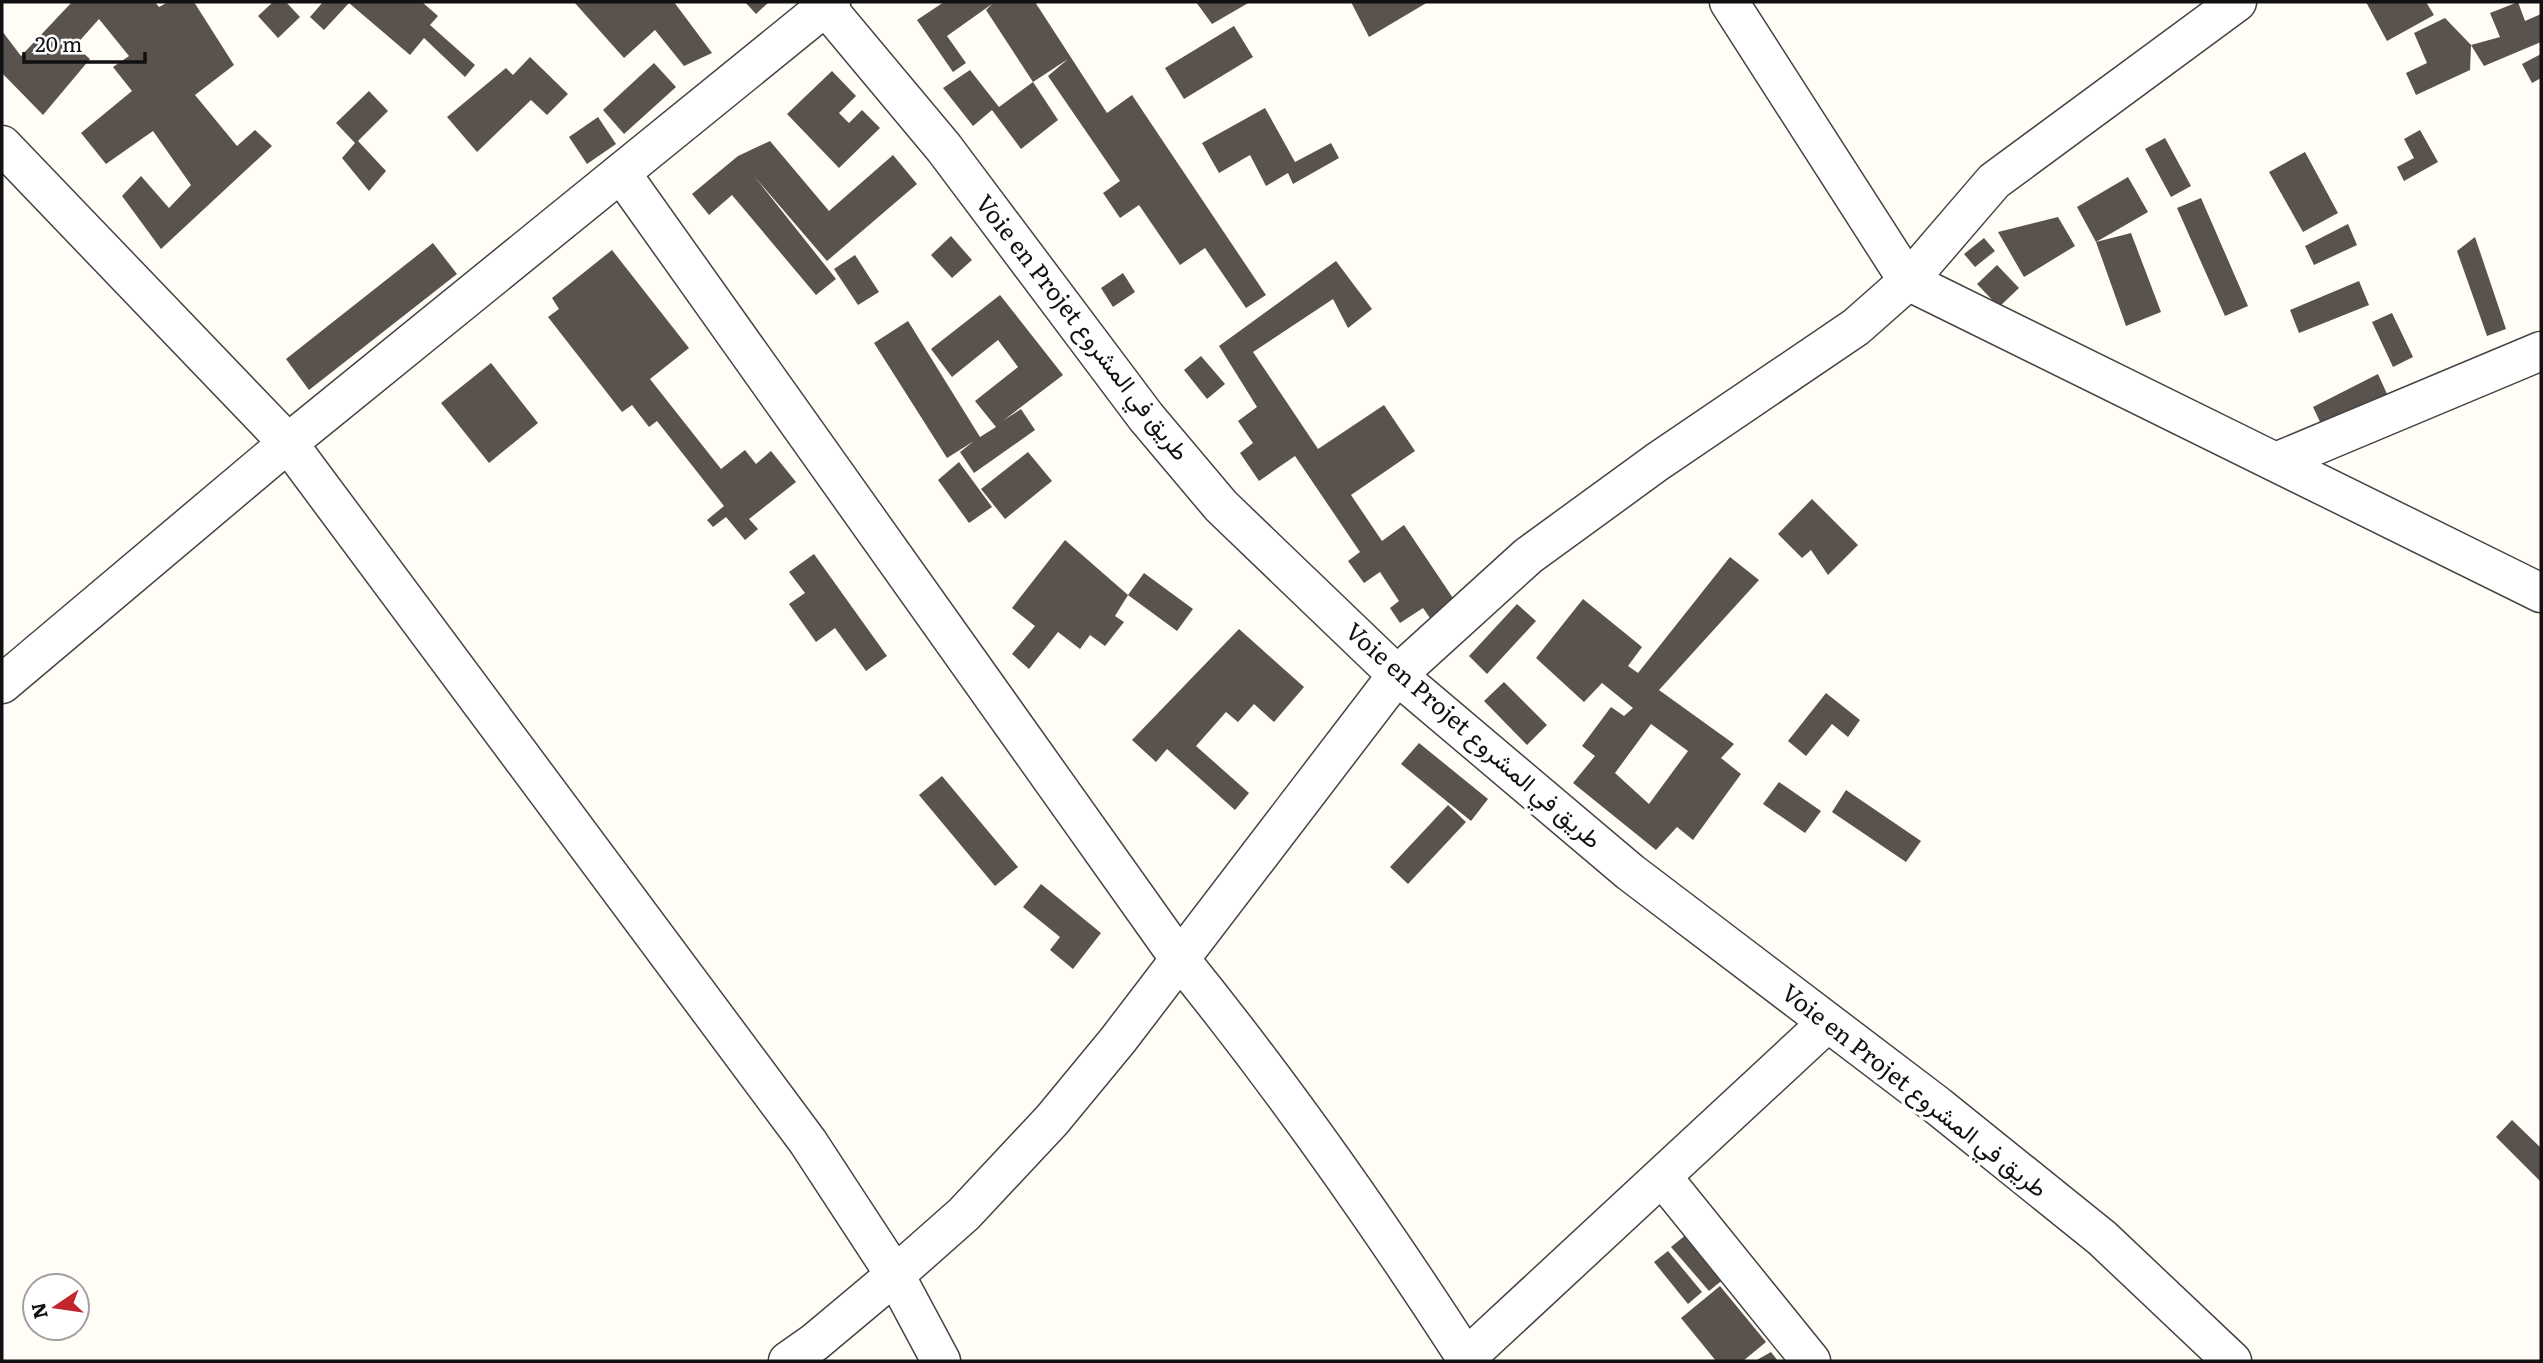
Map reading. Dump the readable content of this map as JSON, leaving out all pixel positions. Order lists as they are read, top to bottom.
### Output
{
  "streets": {
    "street": ["Voie en Projet طريق في المشروع"]
  },
  "scale_bar": "20 m",
  "north": "left"
}
